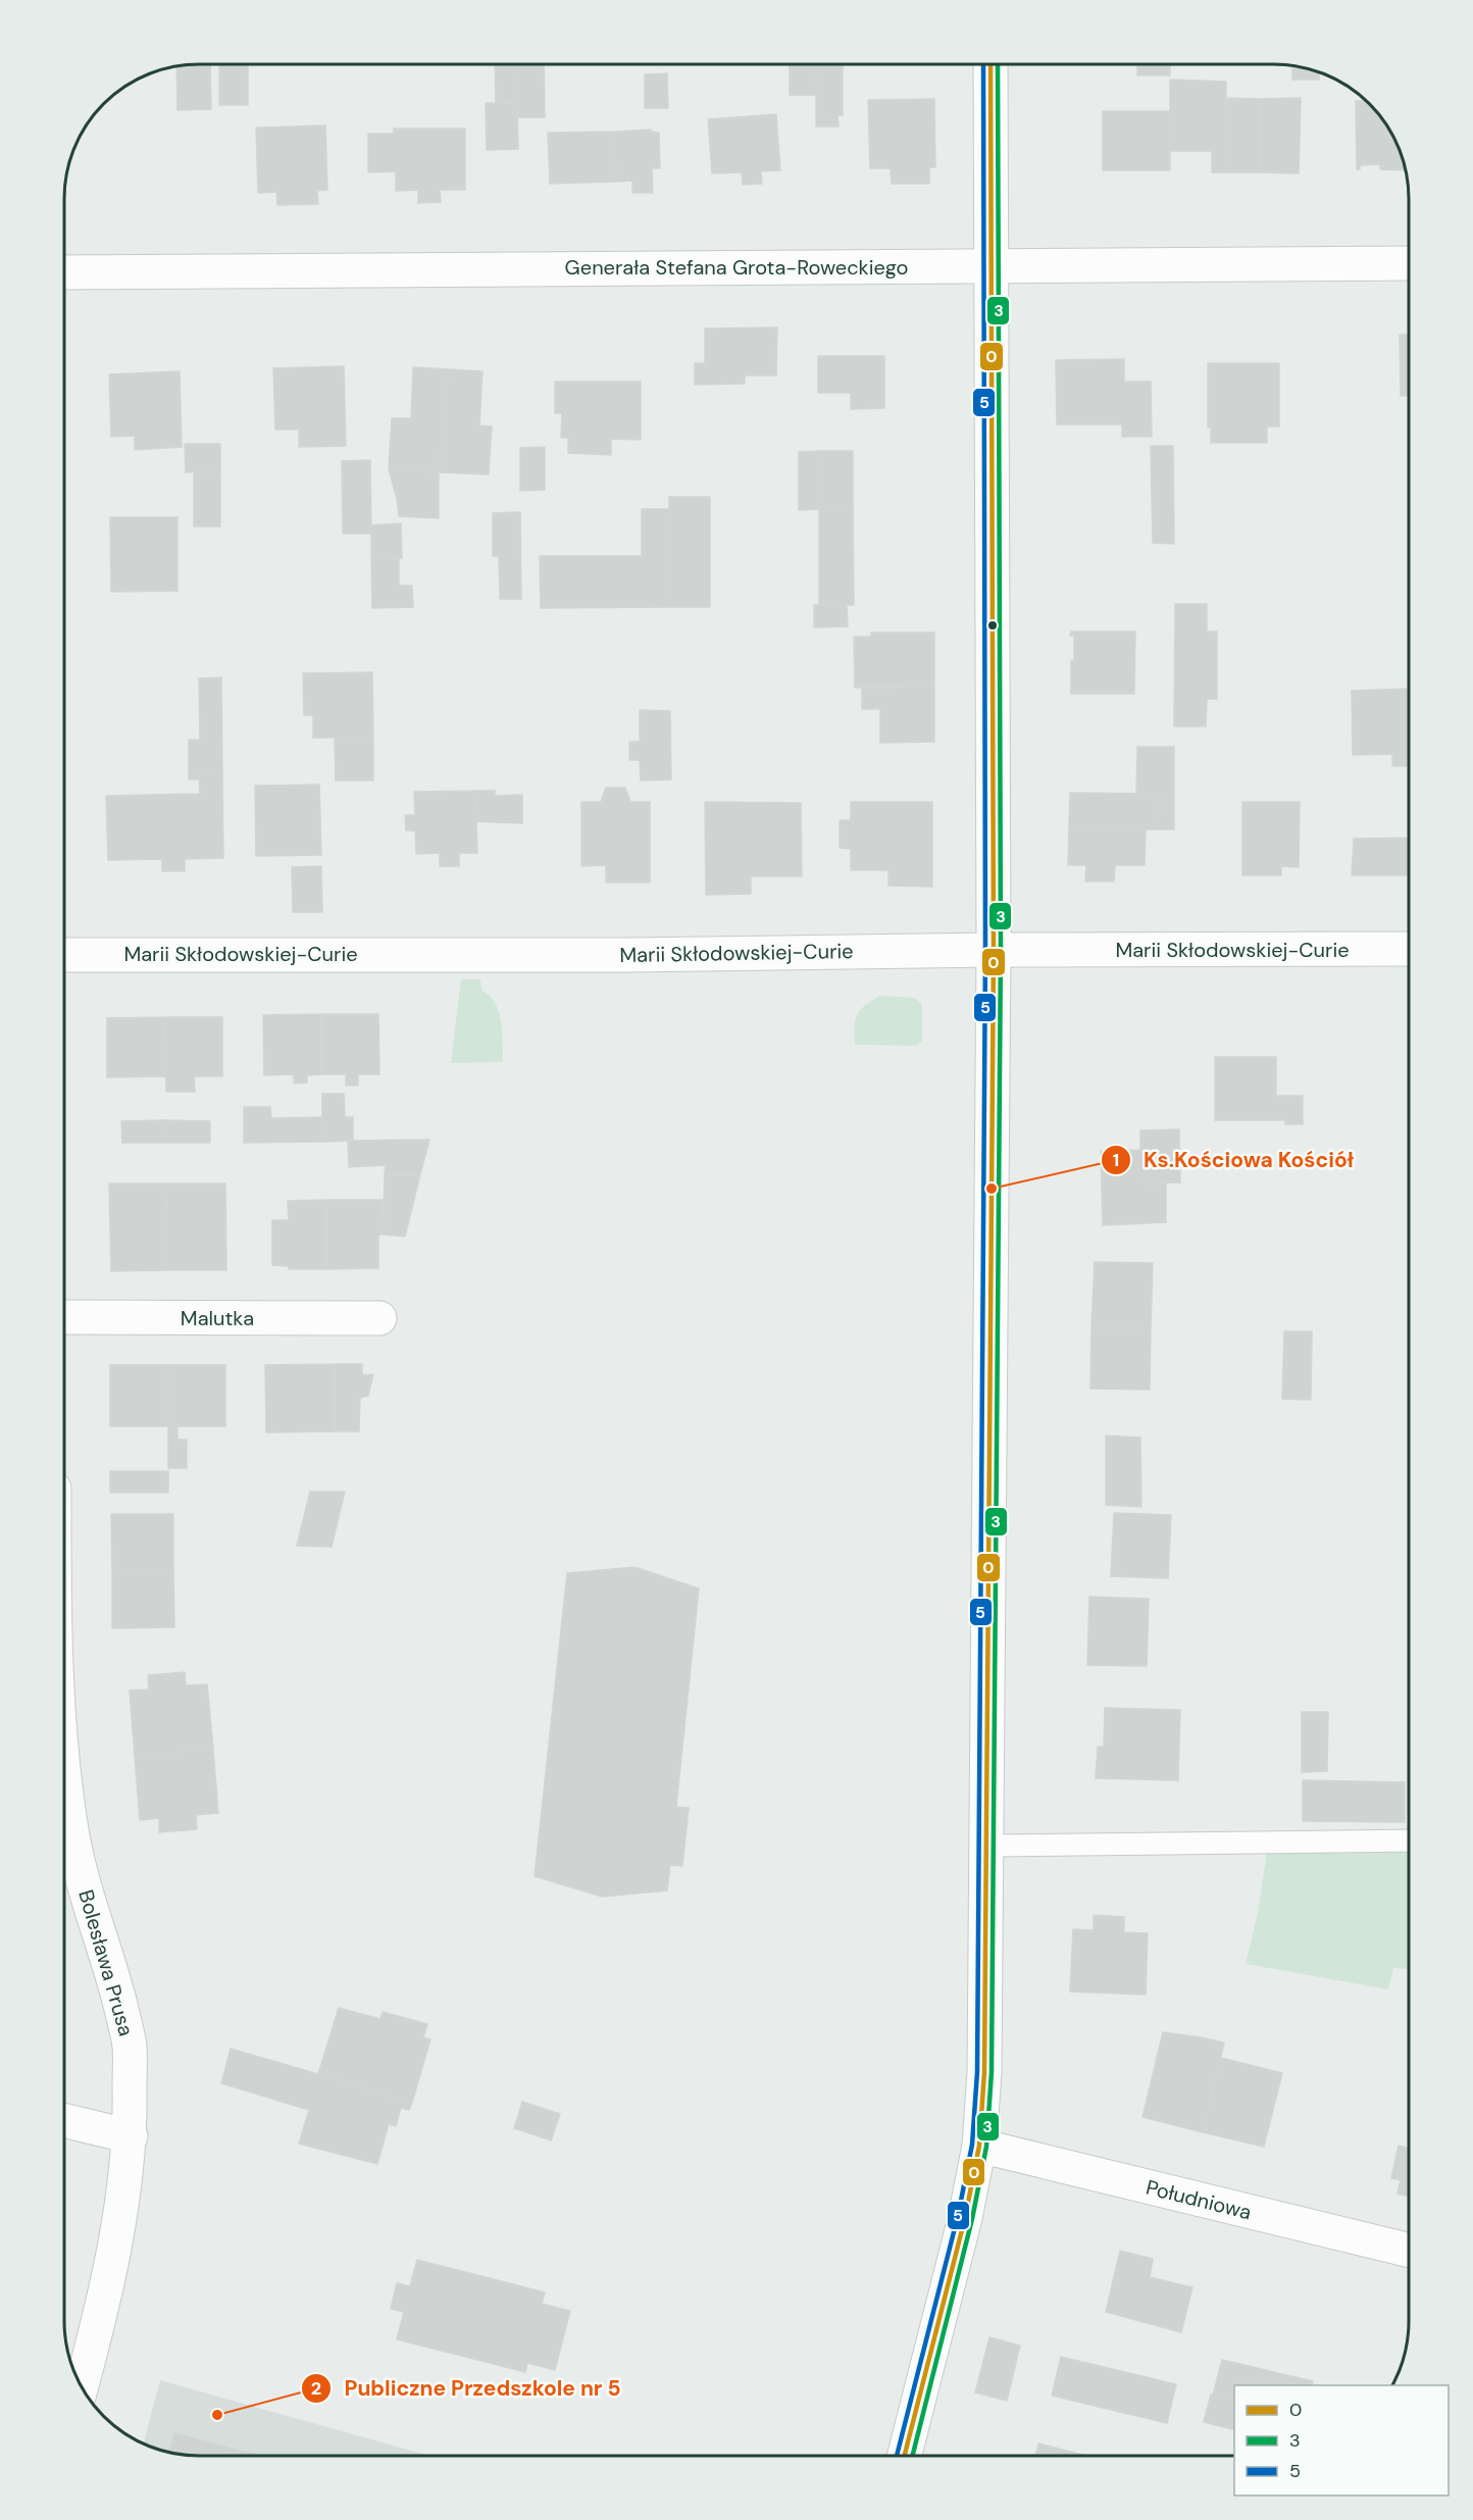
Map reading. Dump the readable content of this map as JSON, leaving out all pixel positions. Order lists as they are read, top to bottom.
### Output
{
  "streets": {
    "street": [
      "Generała Stefana Grota-Roweckiego",
      "Marii Skłodowskiej-Curie",
      "Malutka",
      "Bolesława Prusa",
      "Południowa"
    ]
  },
  "places": ["Ks.Kościowa Kościół", "Publiczne Przedszkole nr 5"],
  "lines": ["transit line 0", "transit line 3", "transit line 5"],
  "legend": ["0", "3", "5"]
}
